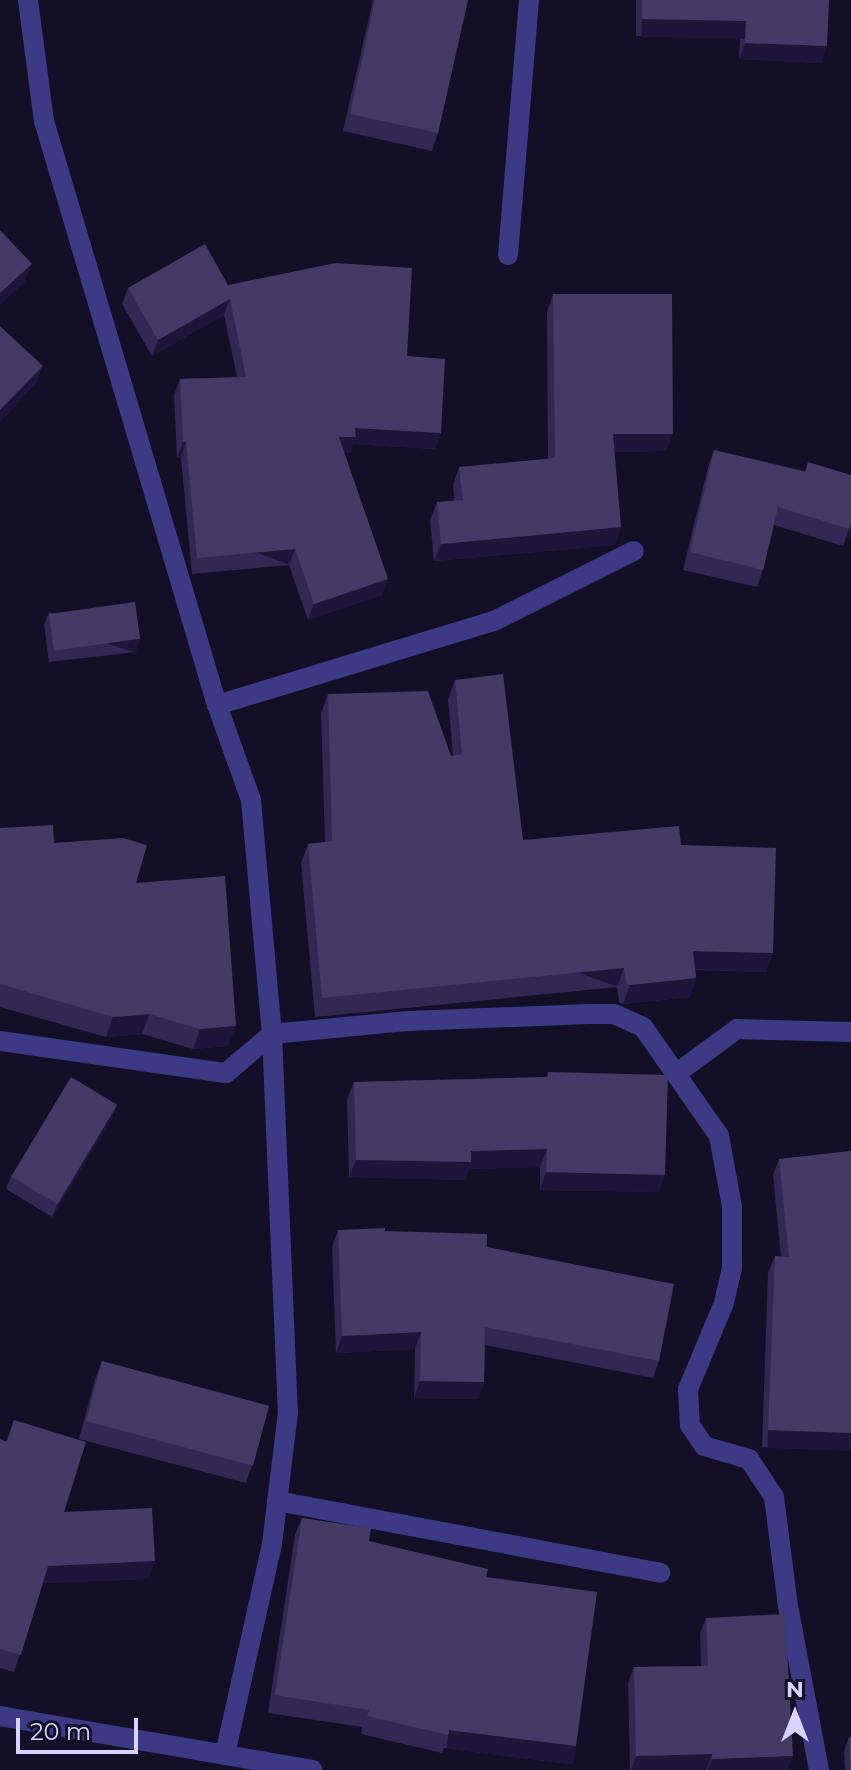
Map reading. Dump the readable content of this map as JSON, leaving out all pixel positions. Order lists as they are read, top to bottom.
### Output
{
  "scale_bar": "20 m",
  "north": "top"
}
